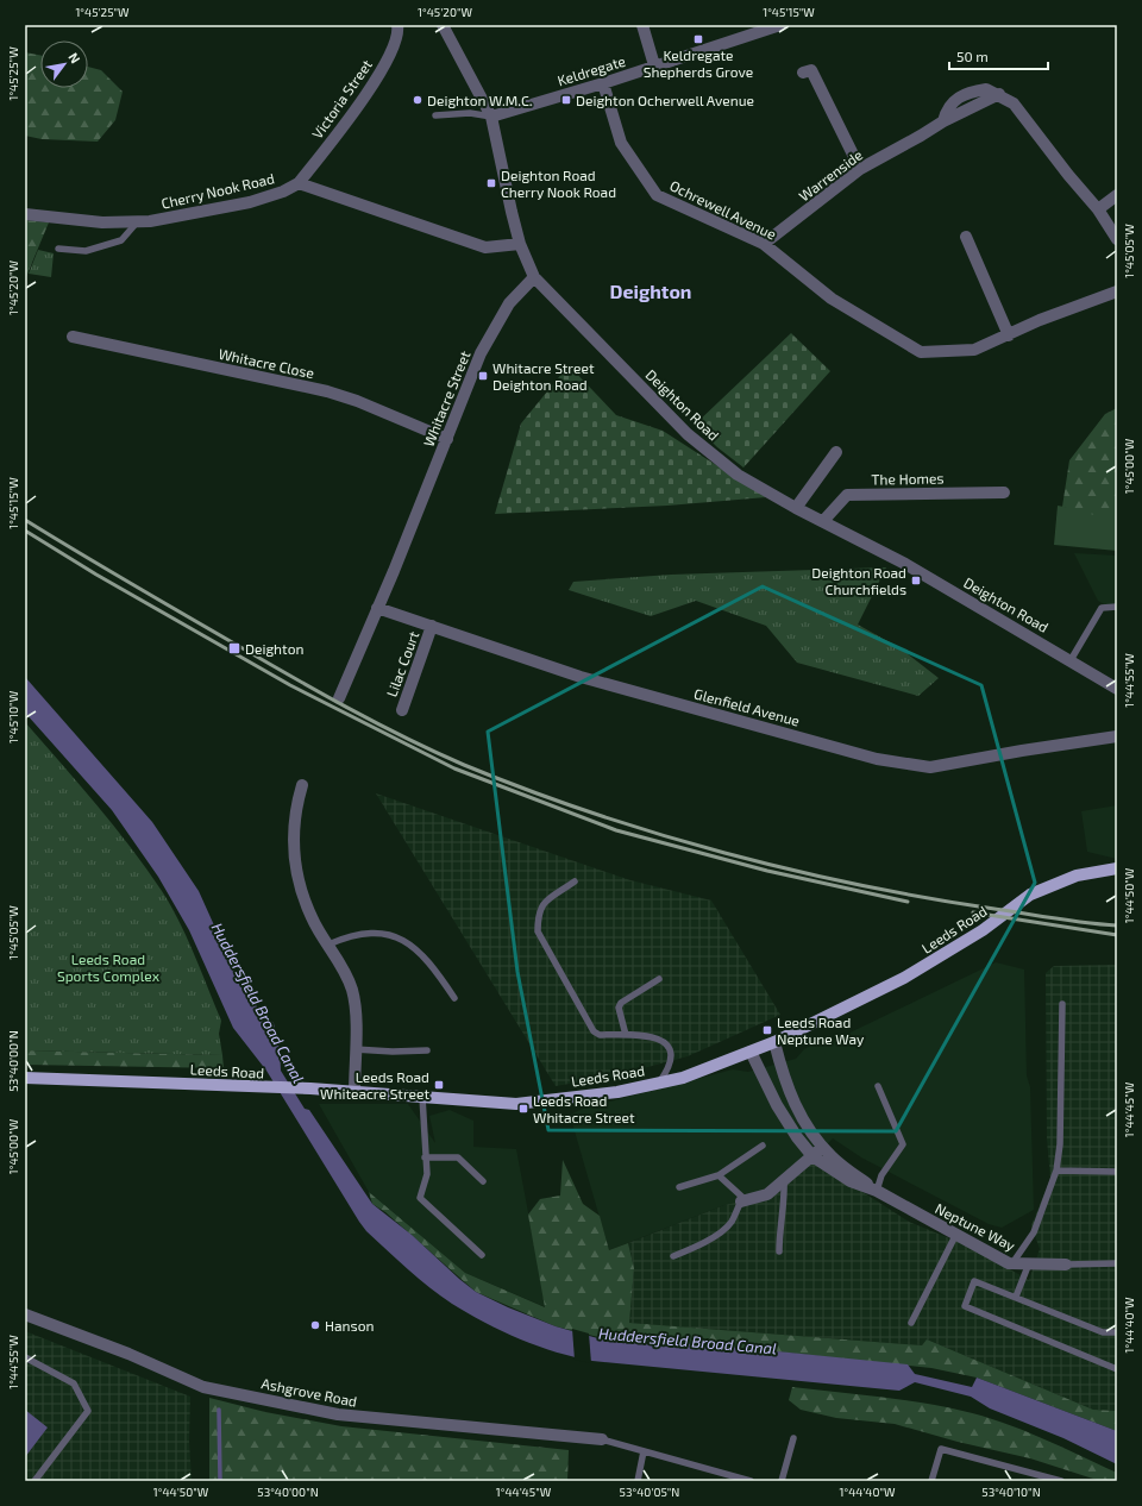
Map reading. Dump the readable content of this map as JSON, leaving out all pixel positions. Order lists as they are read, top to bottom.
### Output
{
  "streets": {
    "main road": ["Leeds Road"],
    "street": [
      "Keldregate",
      "Victoria Street",
      "Warrenside",
      "Cherry Nook Road",
      "Ochrewell Avenue",
      "Whitacre Close",
      "Whitacre Street",
      "Deighton Road",
      "The Homes",
      "Lilac Court",
      "Glenfield Avenue",
      "Neptune Way",
      "Ashgrove Road"
    ]
  },
  "crossings": [
    ["Keldregate", "Ochrewell Avenue"],
    ["Keldregate", "Deighton Road"],
    ["Victoria Street", "Cherry Nook Road"],
    ["Warrenside", "Ochrewell Avenue"],
    ["Whitacre Close", "Whitacre Street"],
    ["Whitacre Street", "Deighton Road"],
    ["Whitacre Street", "Glenfield Avenue"],
    ["Deighton Road", "The Homes"],
    ["Lilac Court", "Glenfield Avenue"],
    ["Leeds Road", "Neptune Way"]
  ],
  "districts": ["Deighton"],
  "water": ["Huddersfield Broad Canal"],
  "parks": ["Leeds Road Sports Complex"],
  "places": {
    "transit": [
      "Keldregate Shepherds Grove",
      "Deighton Ocherwell Avenue",
      "Deighton Road Cherry Nook Road",
      "Whitacre Street Deighton Road",
      "Deighton Road Churchfields",
      "Deighton",
      "Leeds Road Neptune Way",
      "Leeds Road Whiteacre Street",
      "Leeds Road Whitacre Street"
    ],
    "other": ["Deighton W.M.C.", "Hanson"]
  },
  "scale_bar": "50 m",
  "north": "top right",
  "coordinates": [
    "1°45'25\"W",
    "1°45'20\"W",
    "1°45'15\"W",
    "1°45'05\"W",
    "1°45'00\"W",
    "1°44'55\"W",
    "1°45'10\"W",
    "1°44'50\"W",
    "53°40'00\"N",
    "1°44'45\"W",
    "1°44'40\"W",
    "53°40'05\"N",
    "53°40'10\"N"
  ]
}
